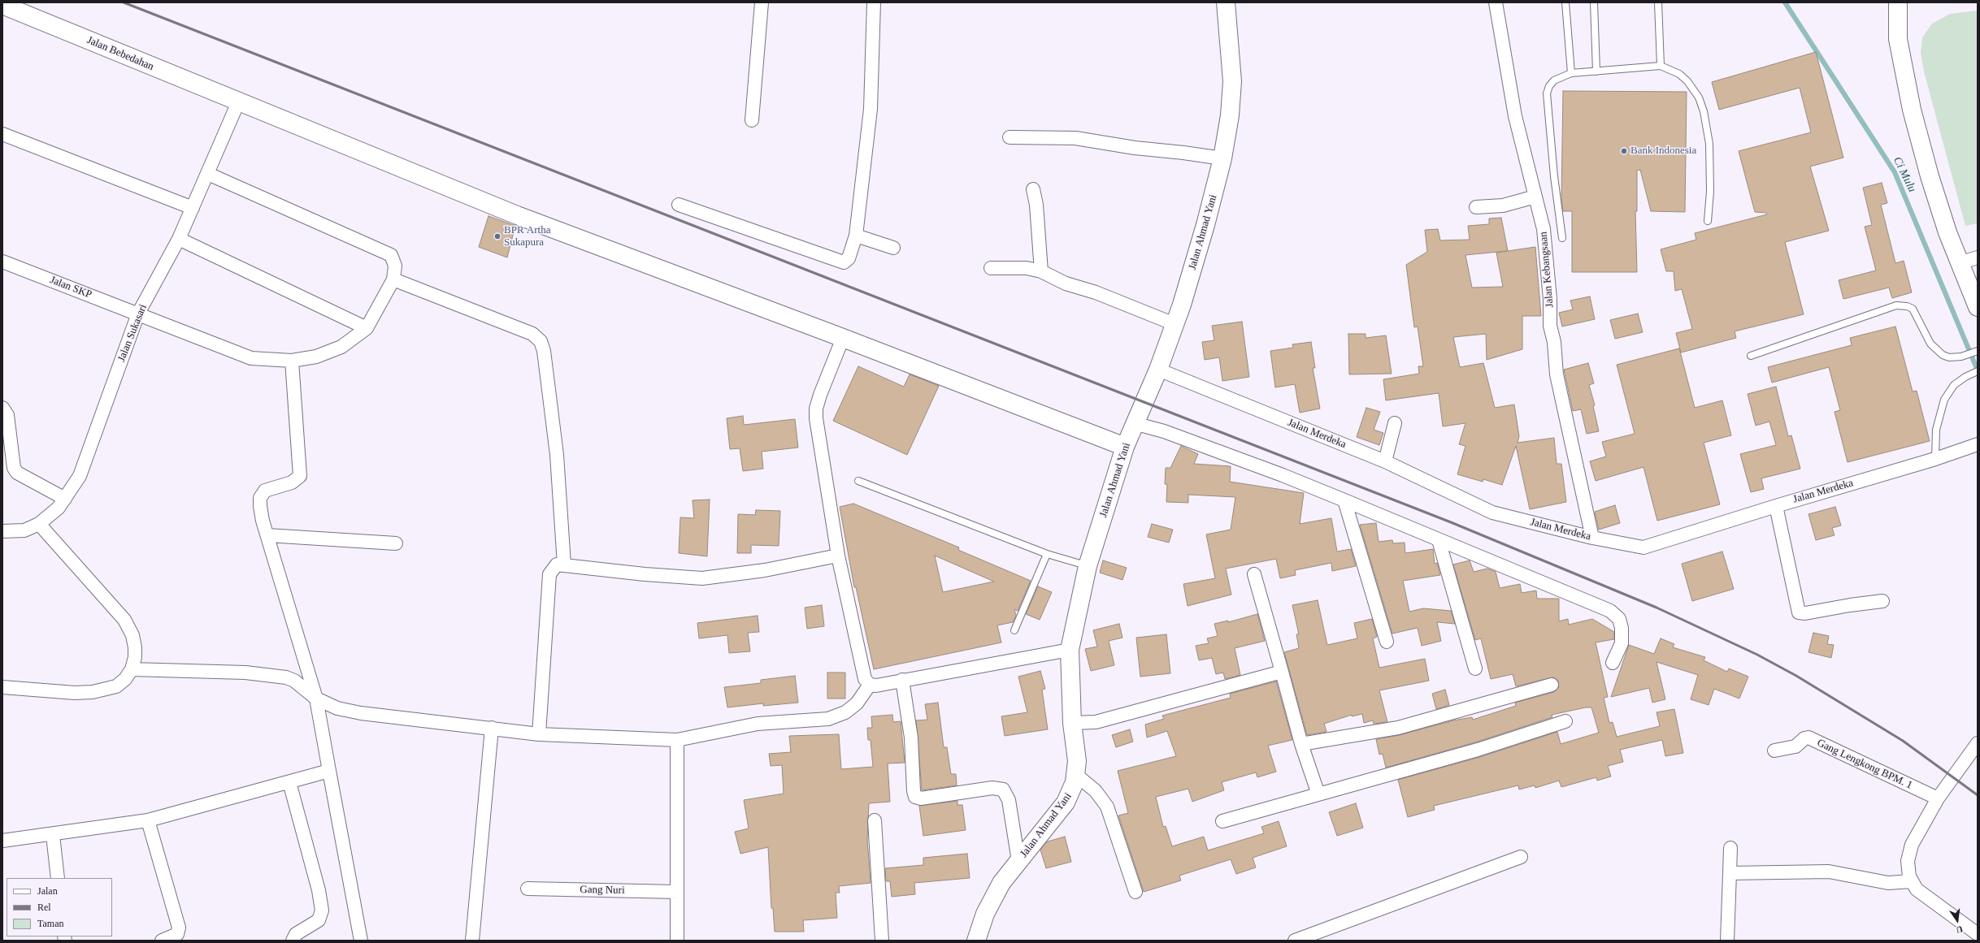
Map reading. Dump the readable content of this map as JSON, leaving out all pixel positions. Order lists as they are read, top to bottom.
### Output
{
  "streets": {
    "street": [
      "Jalan Bebedahan",
      "Jalan Ahmad Yani",
      "Jalan Kebangsaan",
      "Jalan SKP",
      "Jalan Sukasari",
      "Jalan Merdeka",
      "Gang Lengkong BPM. 1",
      "Gang Nuri"
    ]
  },
  "crossings": [
    ["Jalan Bebedahan", "Jalan Ahmad Yani"],
    ["Jalan Bebedahan", "Jalan Sukasari"],
    ["Jalan Ahmad Yani", "Jalan Merdeka"],
    ["Jalan Kebangsaan", "Jalan Merdeka"],
    ["Jalan SKP", "Jalan Sukasari"]
  ],
  "water": ["Ci Mulu"],
  "places": ["Bank Indonesia", "BPR Artha Sukapura"],
  "legend": ["Jalan", "Rel", "Taman"],
  "north": "bottom"
}
